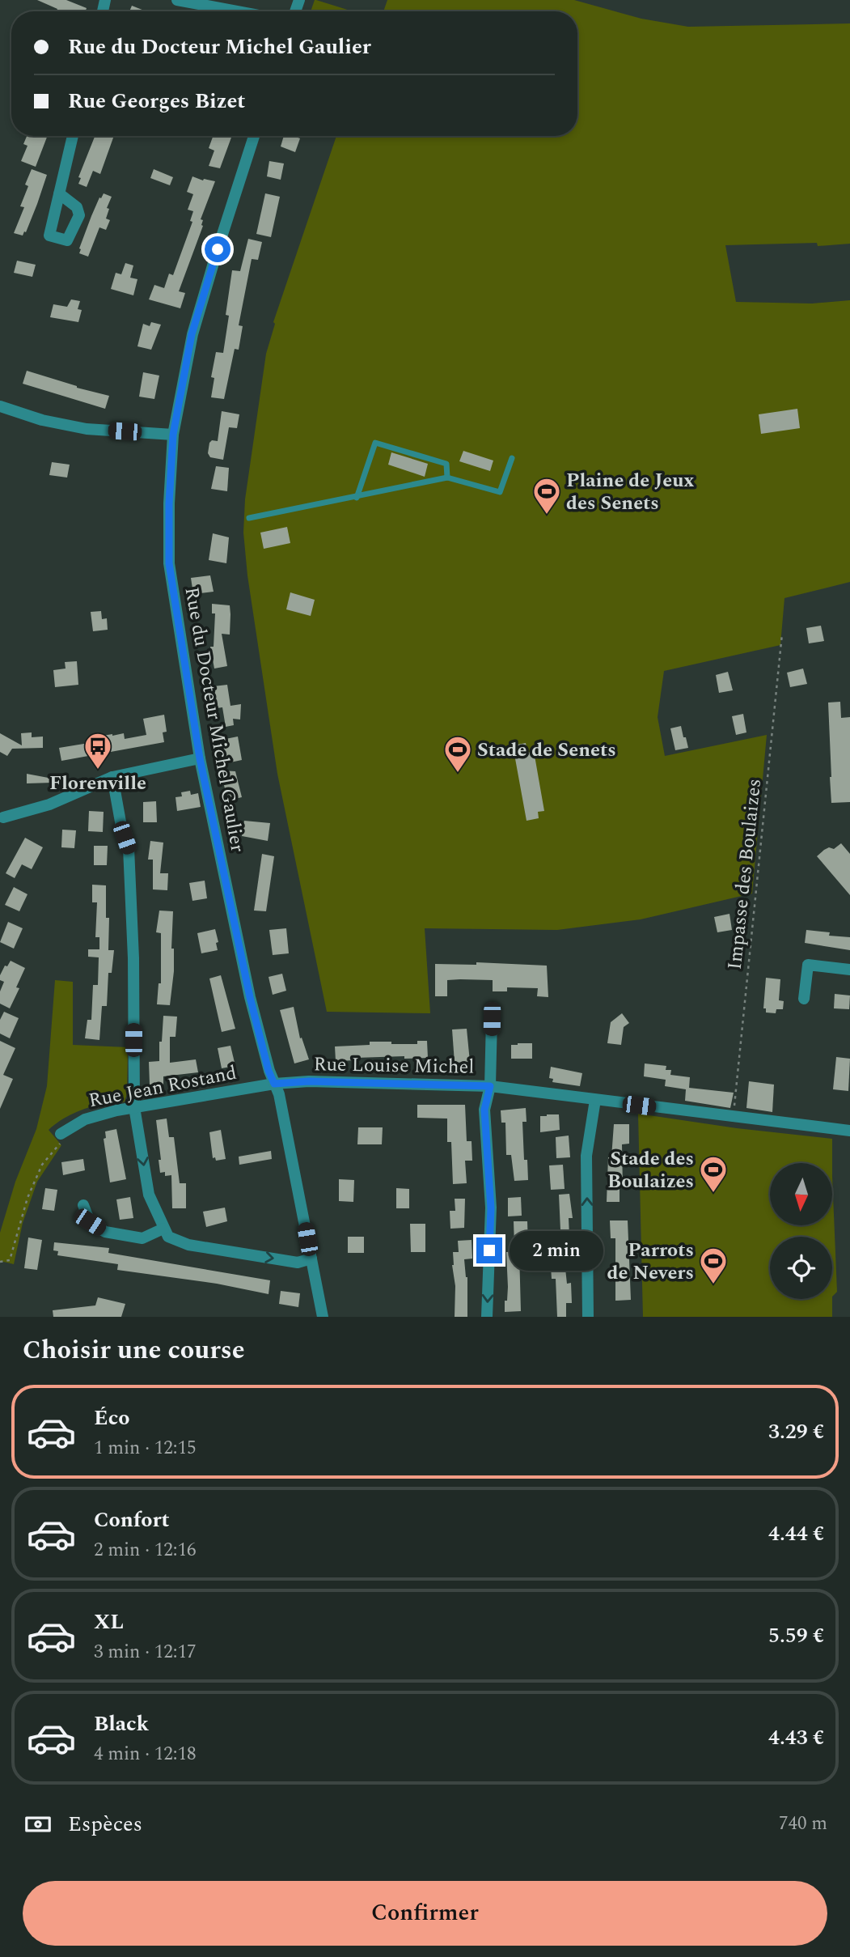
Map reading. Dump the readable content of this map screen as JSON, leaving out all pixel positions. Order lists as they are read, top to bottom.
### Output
{
  "streets": {
    "street": ["Rue du Docteur Michel Gaulier", "Rue Louise Michel", "Rue Jean Rostand"],
    "path": ["Impasse des Boulaizes"]
  },
  "crossings": [
    ["Rue du Docteur Michel Gaulier", "Rue Louise Michel"],
    ["Rue du Docteur Michel Gaulier", "Rue Jean Rostand"],
    ["Impasse des Boulaizes", "Rue Louise Michel"],
    ["Rue Louise Michel", "Rue Jean Rostand"]
  ],
  "places": {
    "sports": [
      "Plaine de Jeux des Senets",
      "Stade de Senets",
      "Stade des Boulaizes",
      "Parrots de Nevers"
    ],
    "bus stop": ["Florenville"]
  },
  "north": "bottom",
  "page": {
    "banner": ["Rue du Docteur Michel Gaulier", "Rue Georges Bizet"],
    "bubble": "2 min",
    "heading": "Choisir une course",
    "list": [
      {
        "name": "Éco",
        "note": "1 min · 12:15",
        "value": "3.29 €"
      },
      {
        "name": "Confort",
        "note": "2 min · 12:16",
        "value": "4.44 €"
      },
      {
        "name": "XL",
        "note": "3 min · 12:17",
        "value": "5.59 €"
      },
      {
        "name": "Black",
        "note": "4 min · 12:18",
        "value": "4.43 €"
      }
    ],
    "pay": ["Espèces", "740 m"],
    "buttons": "Confirmer"
  }
}
